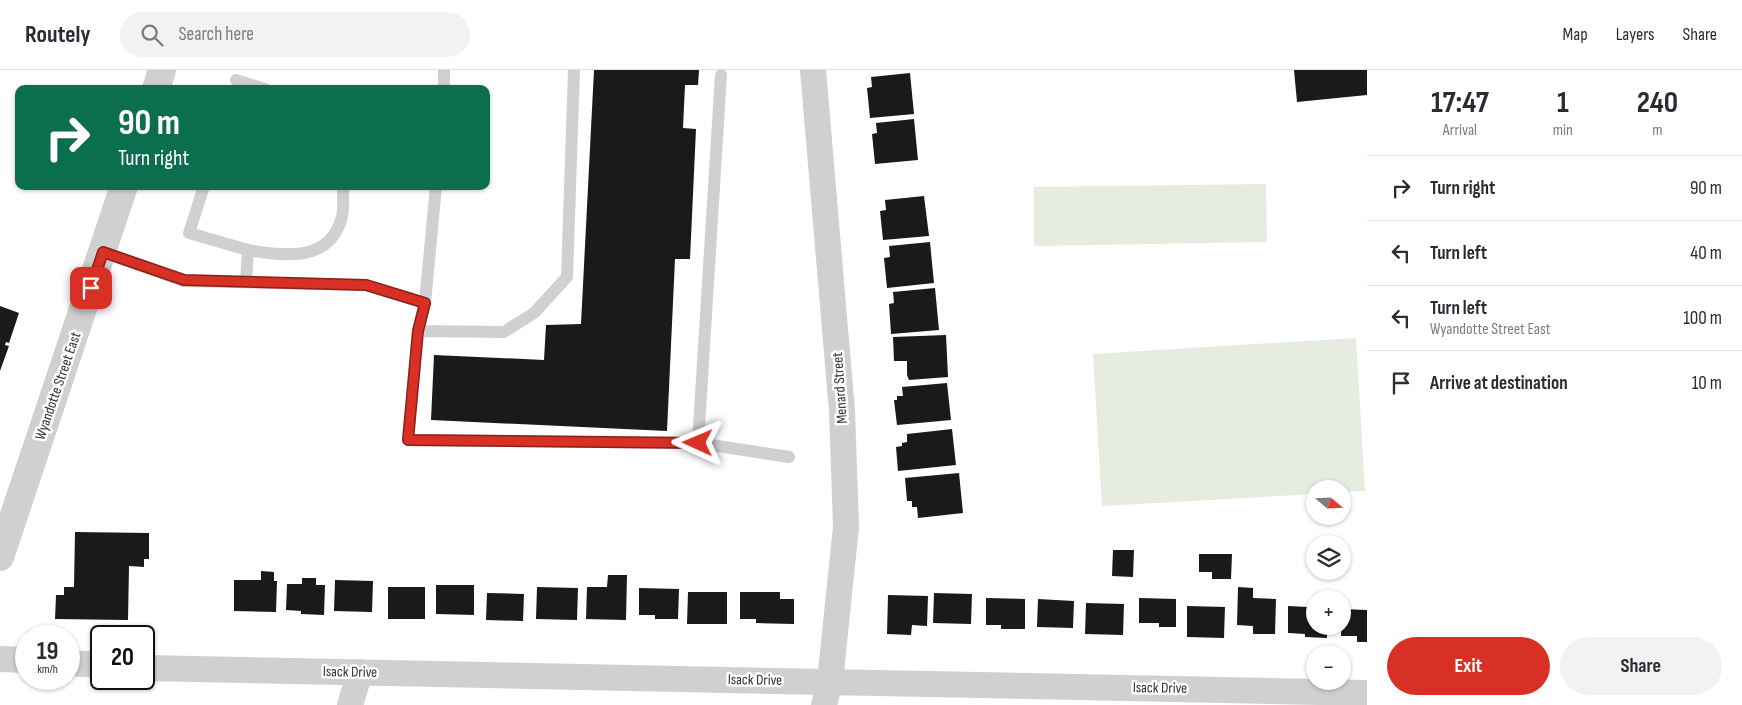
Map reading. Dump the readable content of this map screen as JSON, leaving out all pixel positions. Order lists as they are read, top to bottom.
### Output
{
  "streets": {
    "street": ["Wyandotte Street East", "Menard Street", "Isack Drive"]
  },
  "crossings": [
    ["Menard Street", "Isack Drive"]
  ],
  "north": "right",
  "page": {
    "header": "Routely",
    "search": "Search here",
    "nav": ["Map", "Layers", "Share"],
    "eta": [
      "17:47",
      "Arrival",
      "1",
      "min",
      "240",
      "m"
    ],
    "turn": ["90 m", "Turn right"],
    "list": [
      {
        "name": "Turn right",
        "value": "90 m"
      },
      {
        "name": "Turn left",
        "value": "40 m"
      },
      {
        "name": "Turn left",
        "note": "Wyandotte Street East",
        "value": "100 m"
      },
      {
        "name": "Arrive at destination",
        "value": "10 m"
      }
    ],
    "map_buttons": ["+", "−"],
    "speed": "19 km/h",
    "limit": "20",
    "buttons": ["Exit", "Share"]
  }
}
